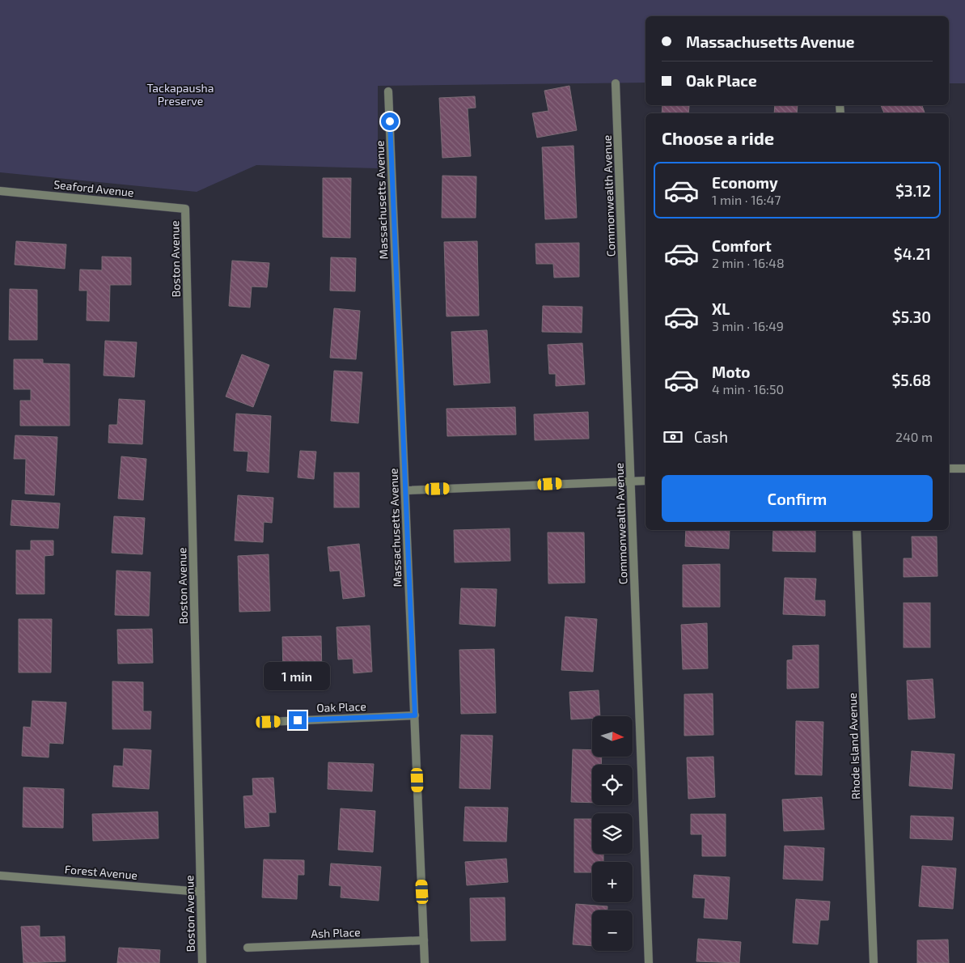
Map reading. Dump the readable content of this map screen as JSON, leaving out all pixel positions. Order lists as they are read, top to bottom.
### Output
{
  "streets": {
    "street": [
      "Seaford Avenue",
      "Commonwealth Avenue",
      "Massachusetts Avenue",
      "Boston Avenue",
      "Oak Place",
      "Rhode Island Avenue",
      "Forest Avenue",
      "Ash Place"
    ]
  },
  "crossings": [
    ["Seaford Avenue", "Boston Avenue"],
    ["Massachusetts Avenue", "Oak Place"],
    ["Massachusetts Avenue", "Ash Place"],
    ["Boston Avenue", "Forest Avenue"]
  ],
  "parks": ["Tackapausha Preserve"],
  "north": "right",
  "page": {
    "banner": ["Massachusetts Avenue", "Oak Place"],
    "heading": "Choose a ride",
    "list": [
      {
        "name": "Economy",
        "note": "1 min · 16:47",
        "value": "$3.12"
      },
      {
        "name": "Comfort",
        "note": "2 min · 16:48",
        "value": "$4.21"
      },
      {
        "name": "XL",
        "note": "3 min · 16:49",
        "value": "$5.30"
      },
      {
        "name": "Moto",
        "note": "4 min · 16:50",
        "value": "$5.68"
      }
    ],
    "pay": ["Cash", "240 m"],
    "buttons": "Confirm",
    "bubble": "1 min",
    "map_buttons": ["+", "−"]
  }
}
